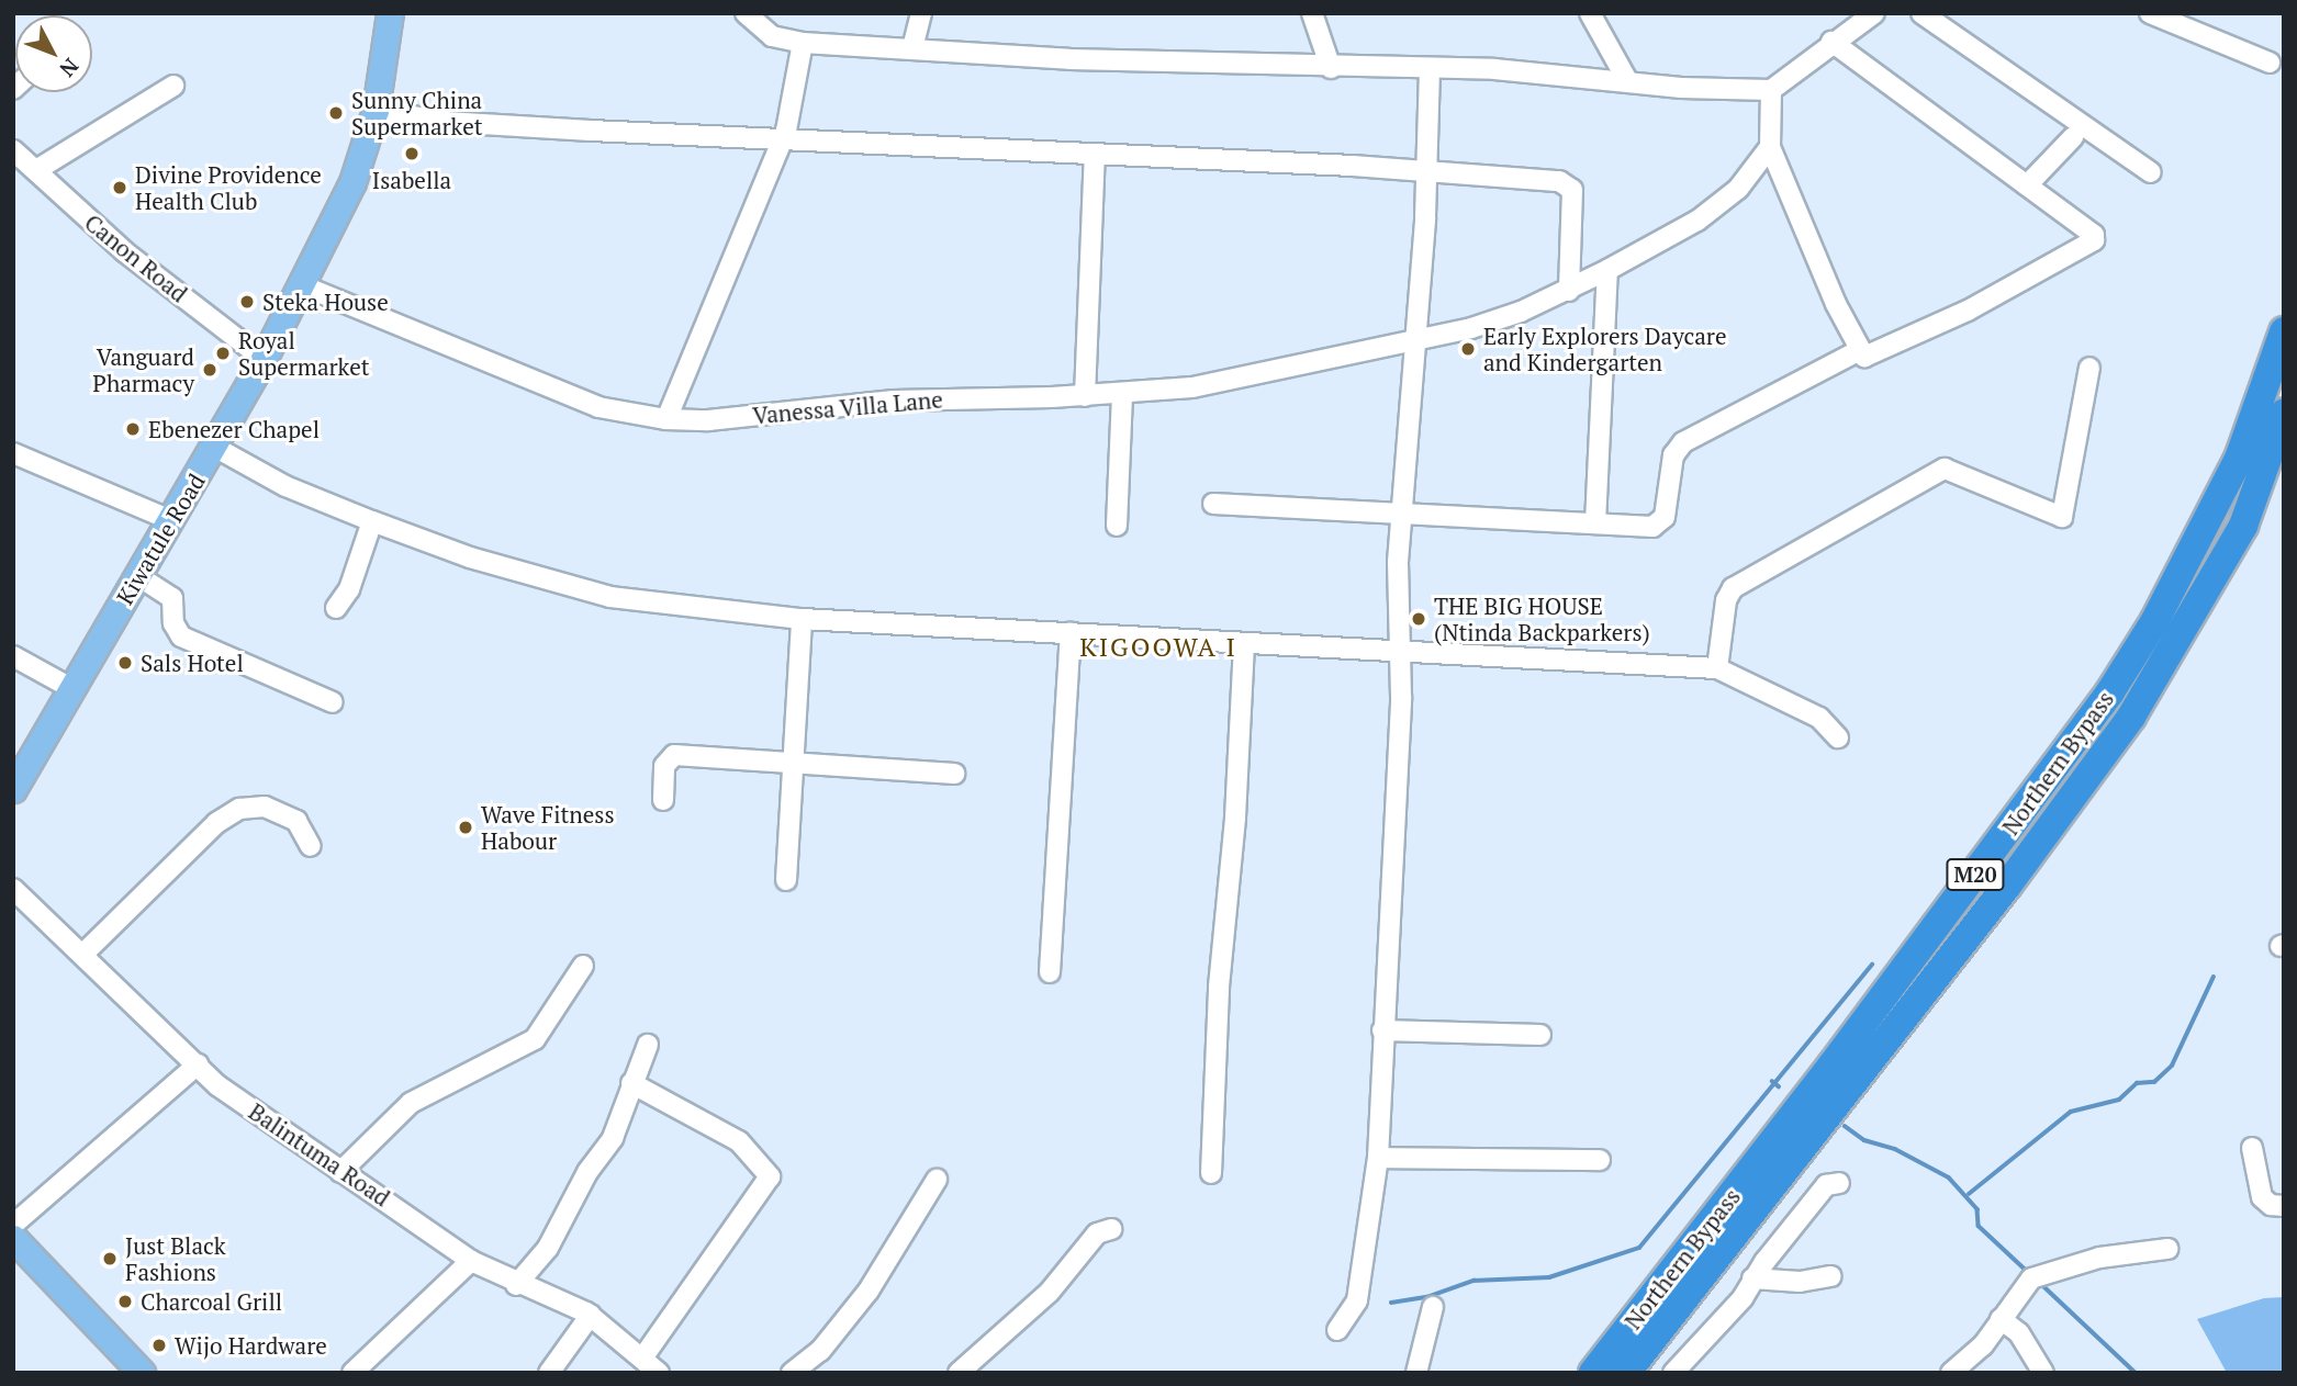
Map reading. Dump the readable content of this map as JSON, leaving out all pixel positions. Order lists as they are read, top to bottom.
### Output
{
  "streets": {
    "highway": ["Northern Bypass", "M20"],
    "main road": ["Kiwatule Road"],
    "street": ["Canon Road", "Vanessa Villa Lane", "Balintuma Road"]
  },
  "crossings": [
    ["Canon Road", "Kiwatule Road"],
    ["Vanessa Villa Lane", "Kiwatule Road"]
  ],
  "districts": ["KIGOOWA I"],
  "places": [
    "Sunny China Supermarket",
    "Isabella",
    "Divine Providence Health Club",
    "Steka House",
    "Early Explorers Daycare and Kindergarten",
    "Royal Supermarket",
    "Vanguard Pharmacy",
    "Ebenezer Chapel",
    "THE BIG HOUSE (Ntinda Backparkers)",
    "Sals Hotel",
    "Wave Fitness Habour",
    "Just Black Fashions",
    "Charcoal Grill",
    "Wijo Hardware"
  ],
  "north": "bottom right"
}
